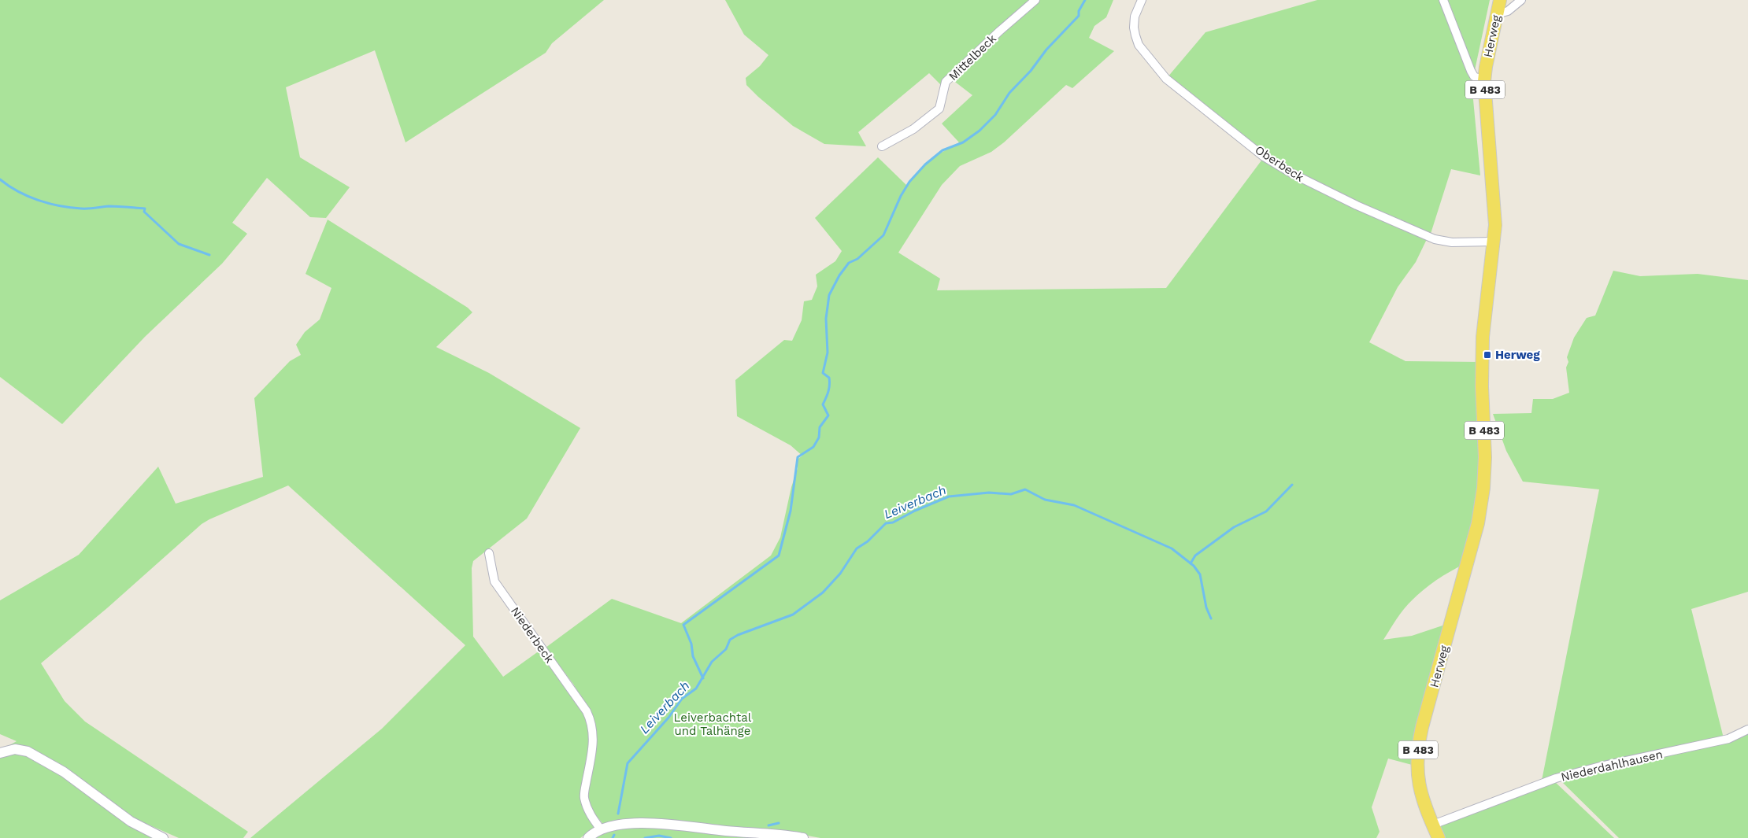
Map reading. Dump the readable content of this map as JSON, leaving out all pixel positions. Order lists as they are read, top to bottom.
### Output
{
  "streets": {
    "main road": ["Herweg", "B 483"],
    "street": [
      "Mittelbeck",
      "Oberbeck",
      "Niederbeck",
      "Niederdahlhausen"
    ]
  },
  "crossings": [
    ["Herweg", "Oberbeck"],
    ["Herweg", "Niederdahlhausen"]
  ],
  "water": ["Leiverbach"],
  "parks": ["Leiverbachtal und Talhänge"],
  "places": {
    "transit": ["Herweg"]
  }
}
